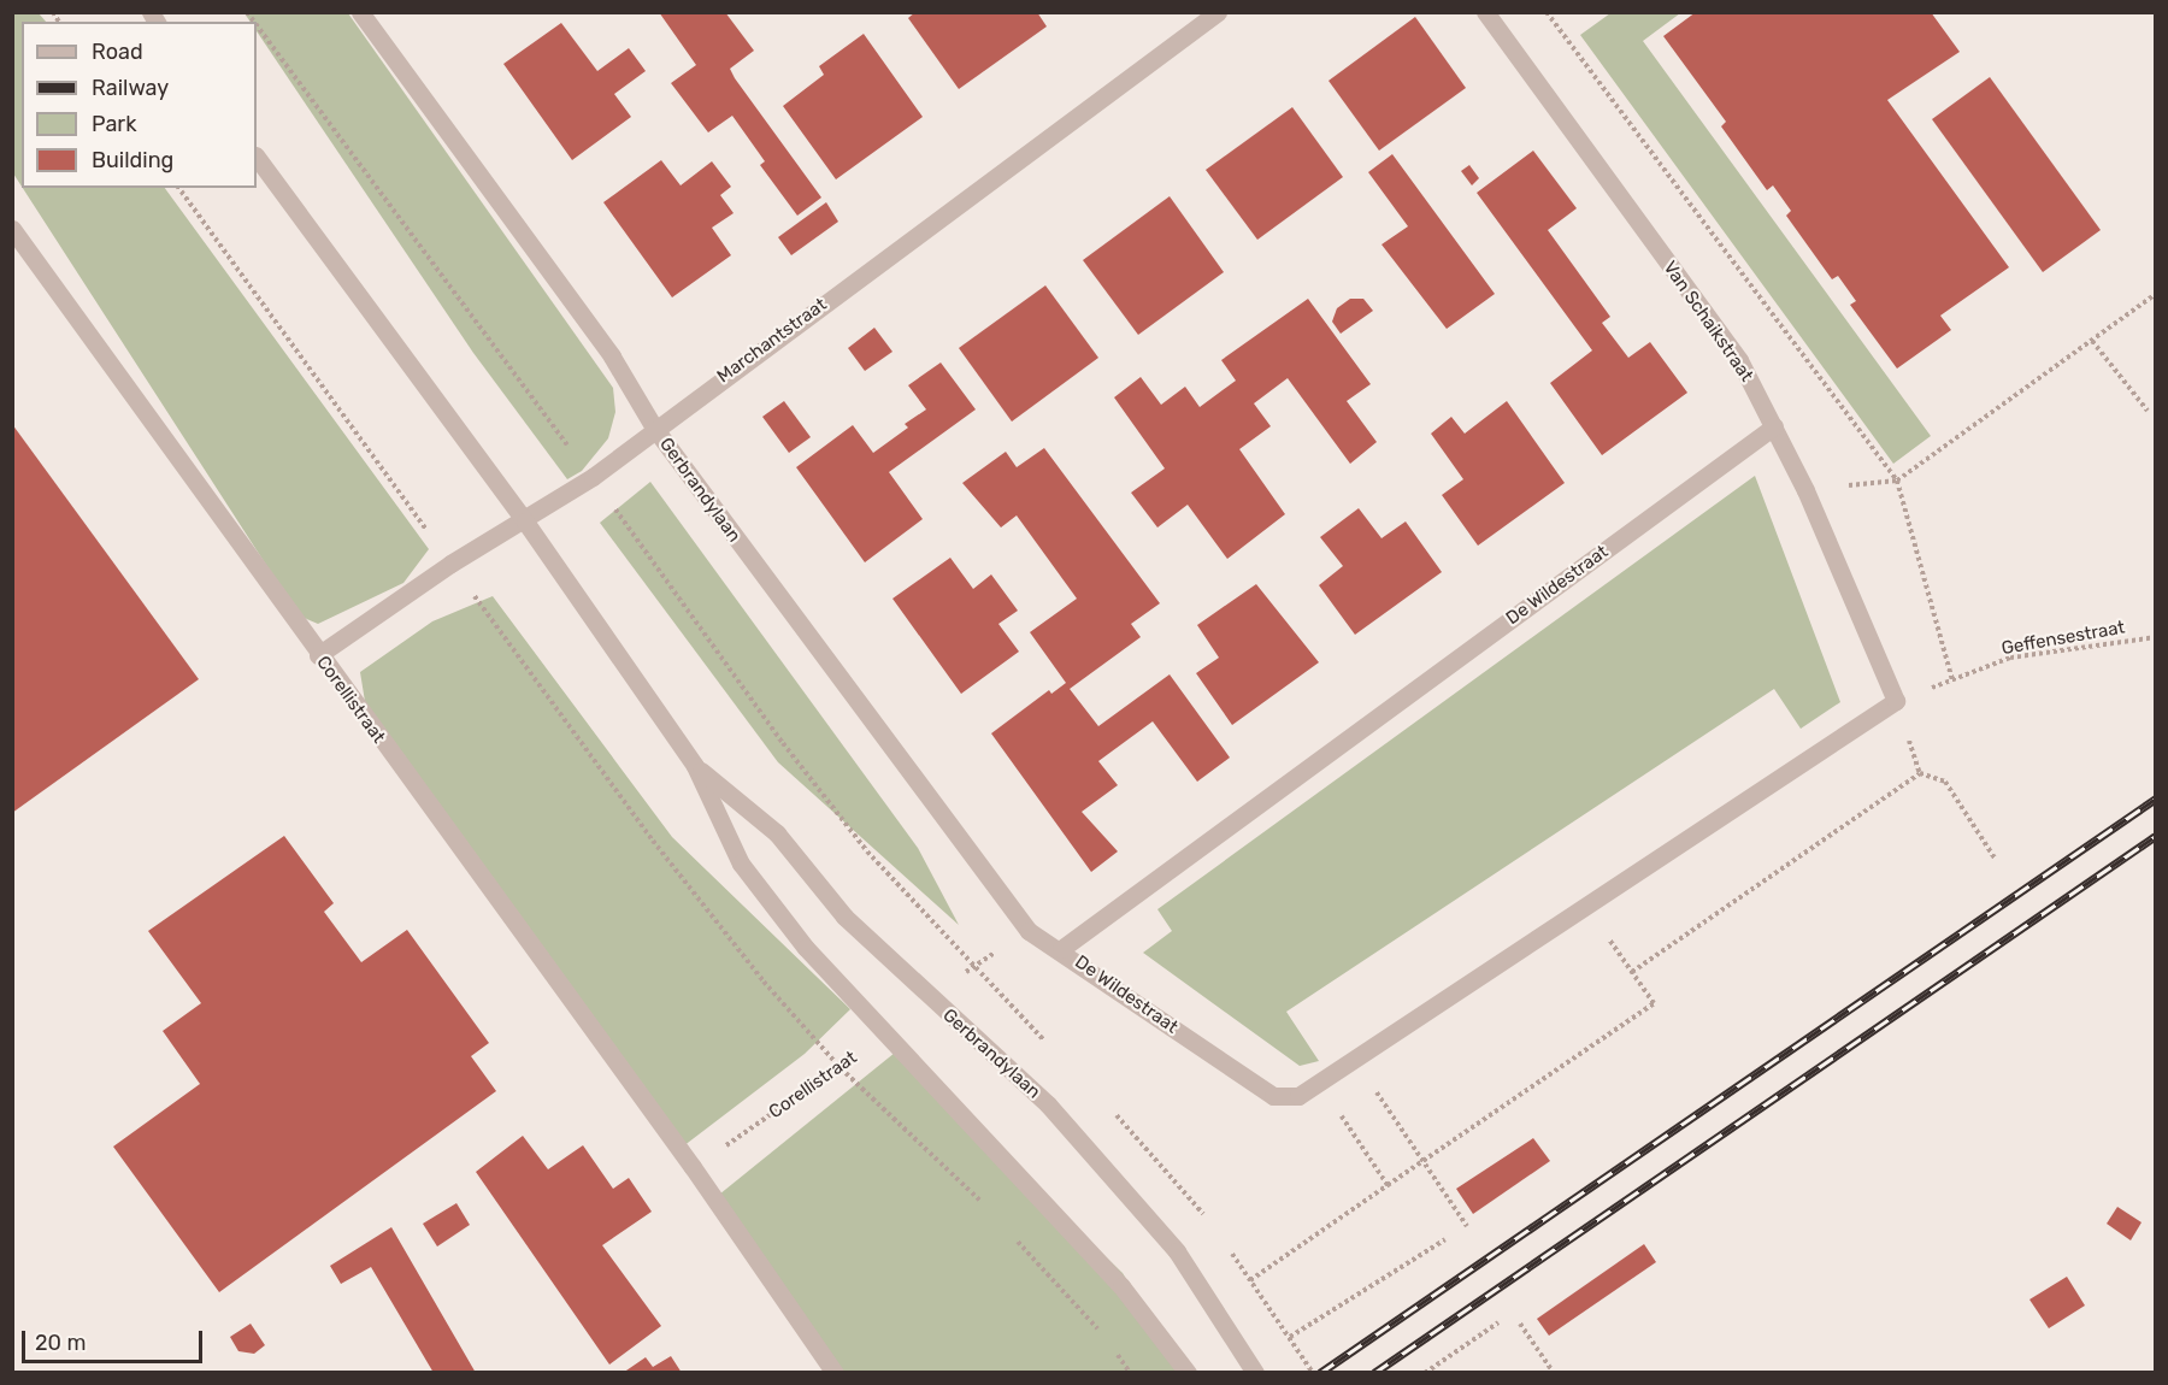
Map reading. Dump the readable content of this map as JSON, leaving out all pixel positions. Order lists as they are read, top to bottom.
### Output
{
  "streets": {
    "street": [
      "Van Schaikstraat",
      "Marchantstraat",
      "Gerbrandylaan",
      "De Wildestraat",
      "Corellistraat"
    ],
    "path": ["Geffensestraat"]
  },
  "crossings": [
    ["Van Schaikstraat", "De Wildestraat"],
    ["Van Schaikstraat", "Geffensestraat"],
    ["Marchantstraat", "Gerbrandylaan"],
    ["Marchantstraat", "Corellistraat"],
    ["Gerbrandylaan", "De Wildestraat"],
    ["Gerbrandylaan", "Corellistraat"],
    ["De Wildestraat", "Geffensestraat"]
  ],
  "legend": [
    "Road",
    "Railway",
    "Park",
    "Building"
  ],
  "scale_bar": "20 m"
}
